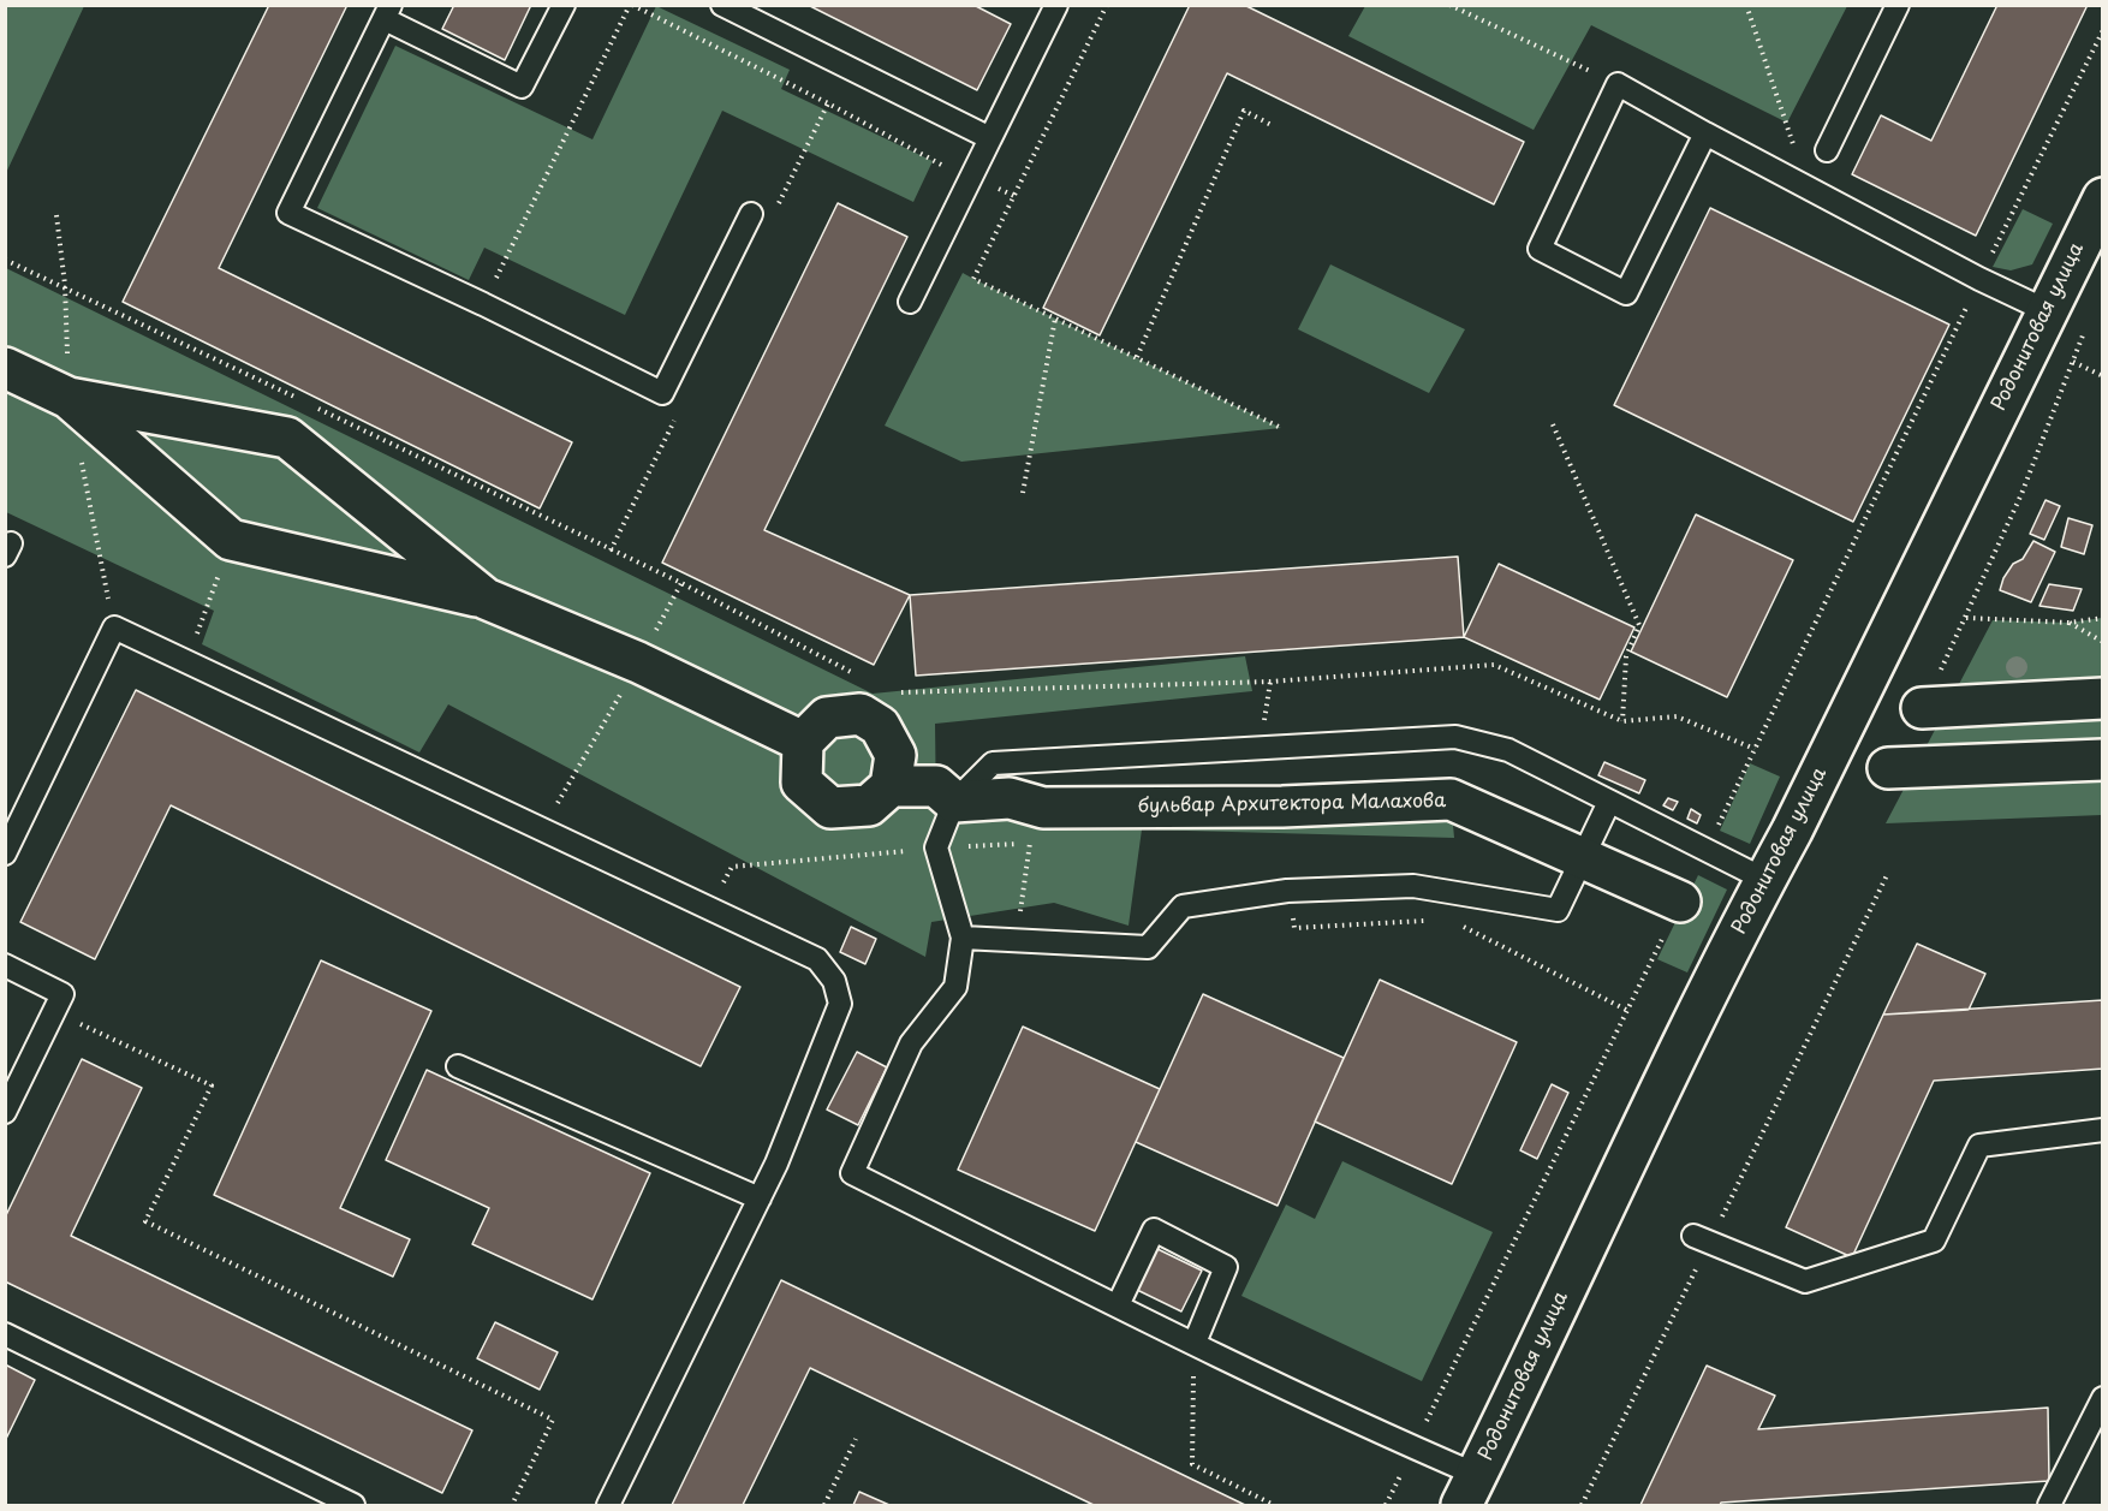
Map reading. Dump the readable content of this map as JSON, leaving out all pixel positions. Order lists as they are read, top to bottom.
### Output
{
  "streets": {
    "street": ["Родонитовая улица", "бульвар Архитектора Малахова"]
  }
}
